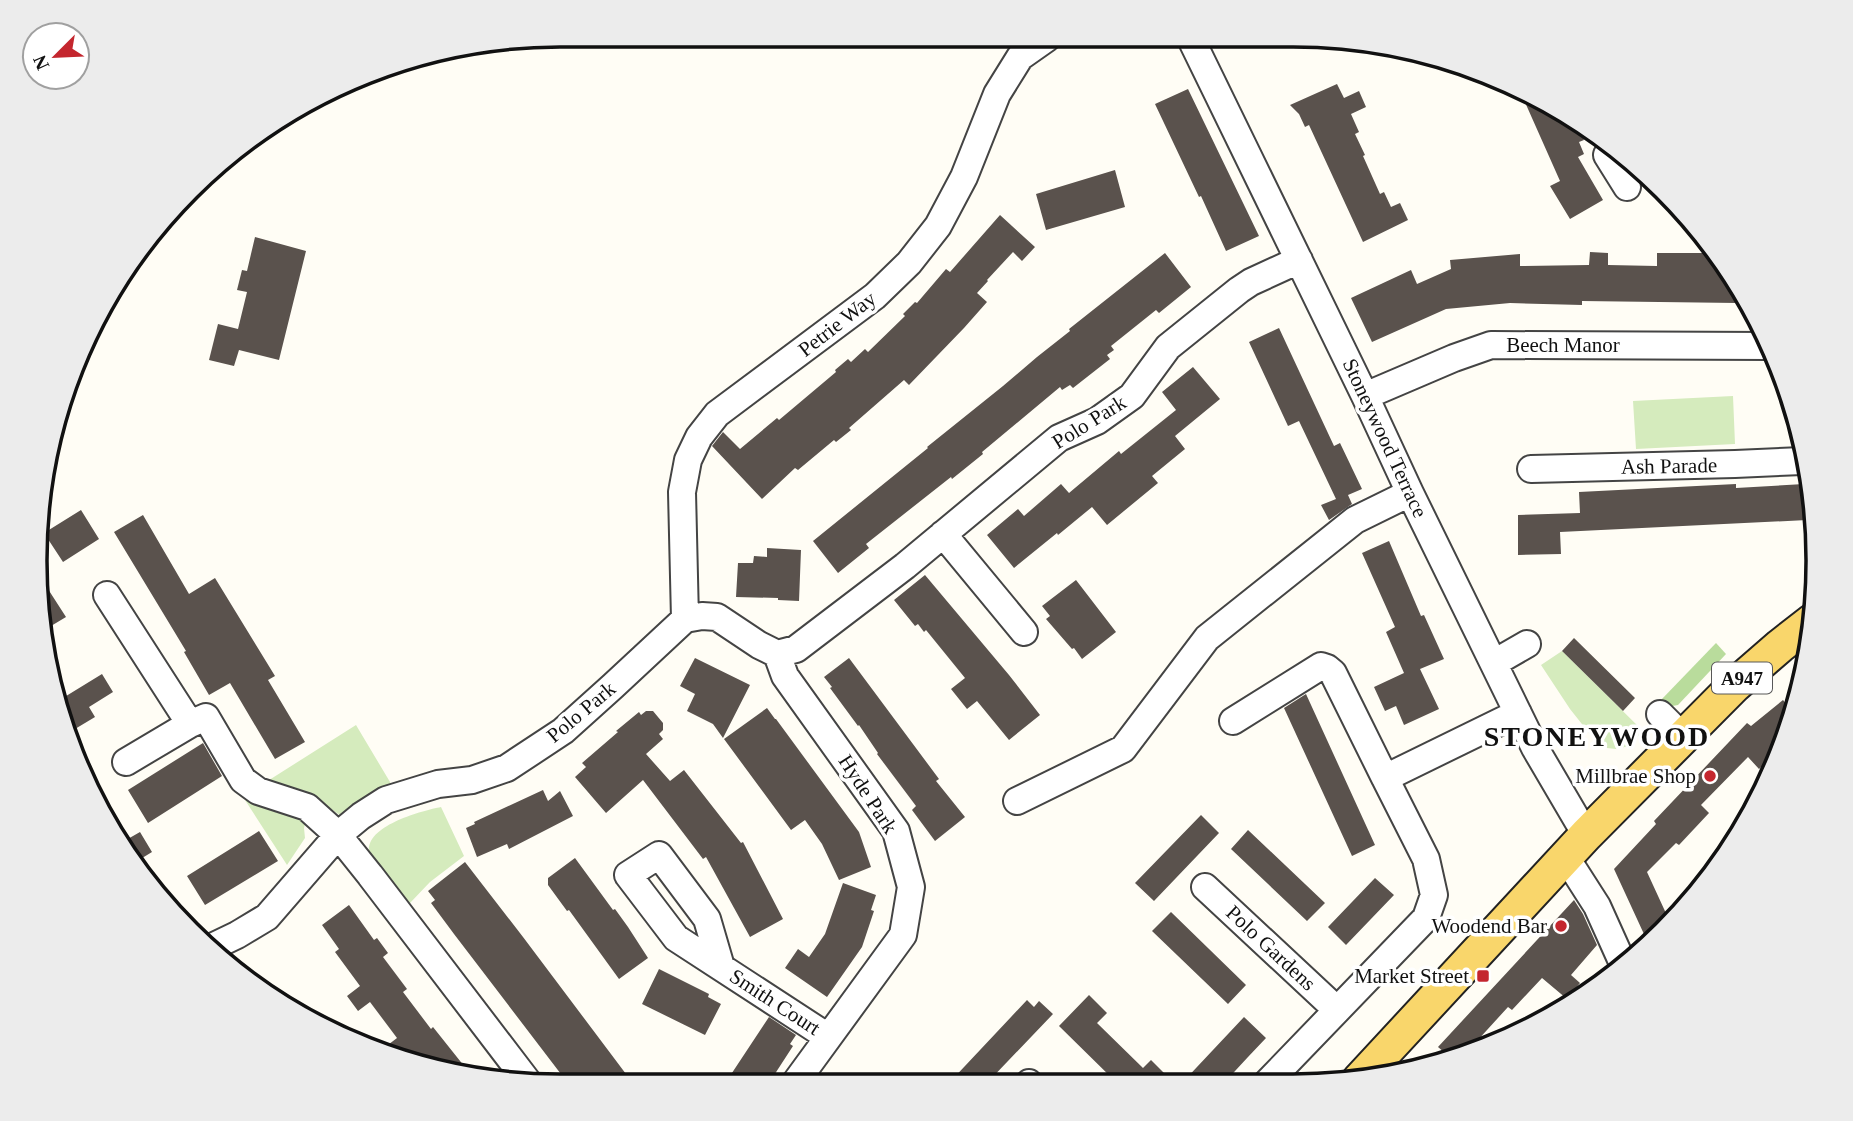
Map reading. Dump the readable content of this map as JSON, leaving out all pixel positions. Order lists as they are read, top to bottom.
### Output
{
  "streets": {
    "main road": ["A947"],
    "street": [
      "Petrie Way",
      "Beech Manor",
      "Polo Park",
      "Stoneywood Terrace",
      "Ash Parade",
      "Hyde Park",
      "Polo Gardens",
      "Smith Court"
    ]
  },
  "crossings": [
    ["Petrie Way", "Polo Park"],
    ["Beech Manor", "Stoneywood Terrace"],
    ["Polo Park", "Stoneywood Terrace"],
    ["Polo Park", "Hyde Park"],
    ["Stoneywood Terrace", "A947"],
    ["Hyde Park", "Smith Court"]
  ],
  "districts": ["STONEYWOOD"],
  "places": {
    "other": ["Millbrae Shop", "Woodend Bar"],
    "transit": ["Market Street"]
  },
  "north": "bottom left"
}
